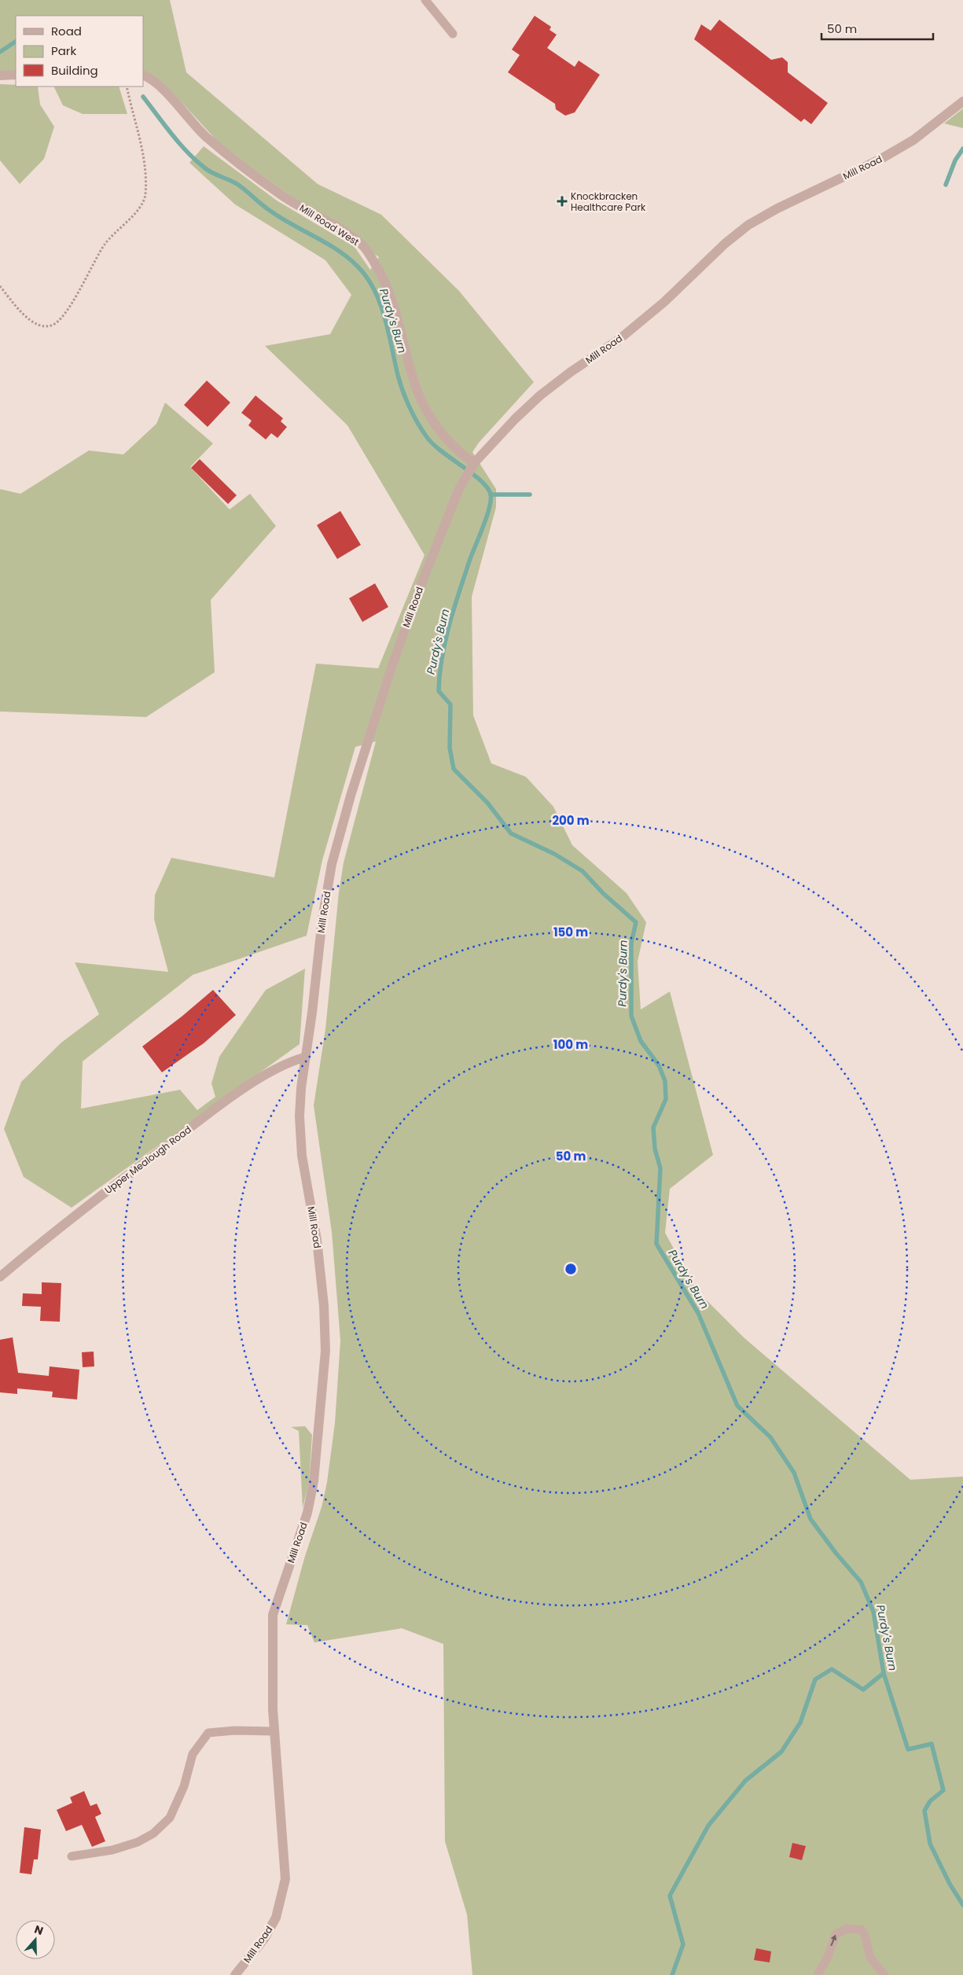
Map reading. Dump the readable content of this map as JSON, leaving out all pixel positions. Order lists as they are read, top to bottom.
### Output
{
  "streets": {
    "street": ["Mill Road", "Mill Road West", "Upper Mealough Road"]
  },
  "crossings": [
    ["Mill Road", "Mill Road West"],
    ["Mill Road", "Upper Mealough Road"]
  ],
  "water": ["Purdy's Burn"],
  "places": {
    "health": ["Knockbracken Healthcare Park"]
  },
  "legend": ["Road", "Park", "Building"],
  "scale_bar": "50 m",
  "north": "top",
  "rings": [
    "200 m",
    "150 m",
    "100 m",
    "50 m"
  ]
}
